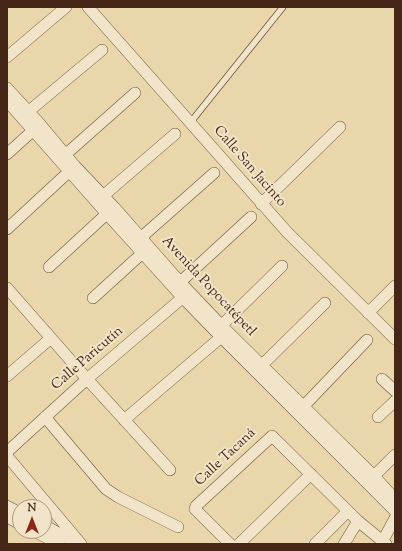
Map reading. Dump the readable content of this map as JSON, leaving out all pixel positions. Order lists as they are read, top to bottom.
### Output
{
  "streets": {
    "street": [
      "Calle San Jacinto",
      "Avenida Popocatépetl",
      "Calle Paricutín",
      "Calle Tacaná"
    ]
  },
  "crossings": [
    ["Avenida Popocatépetl", "Calle Paricutín"]
  ],
  "north": "top"
}
